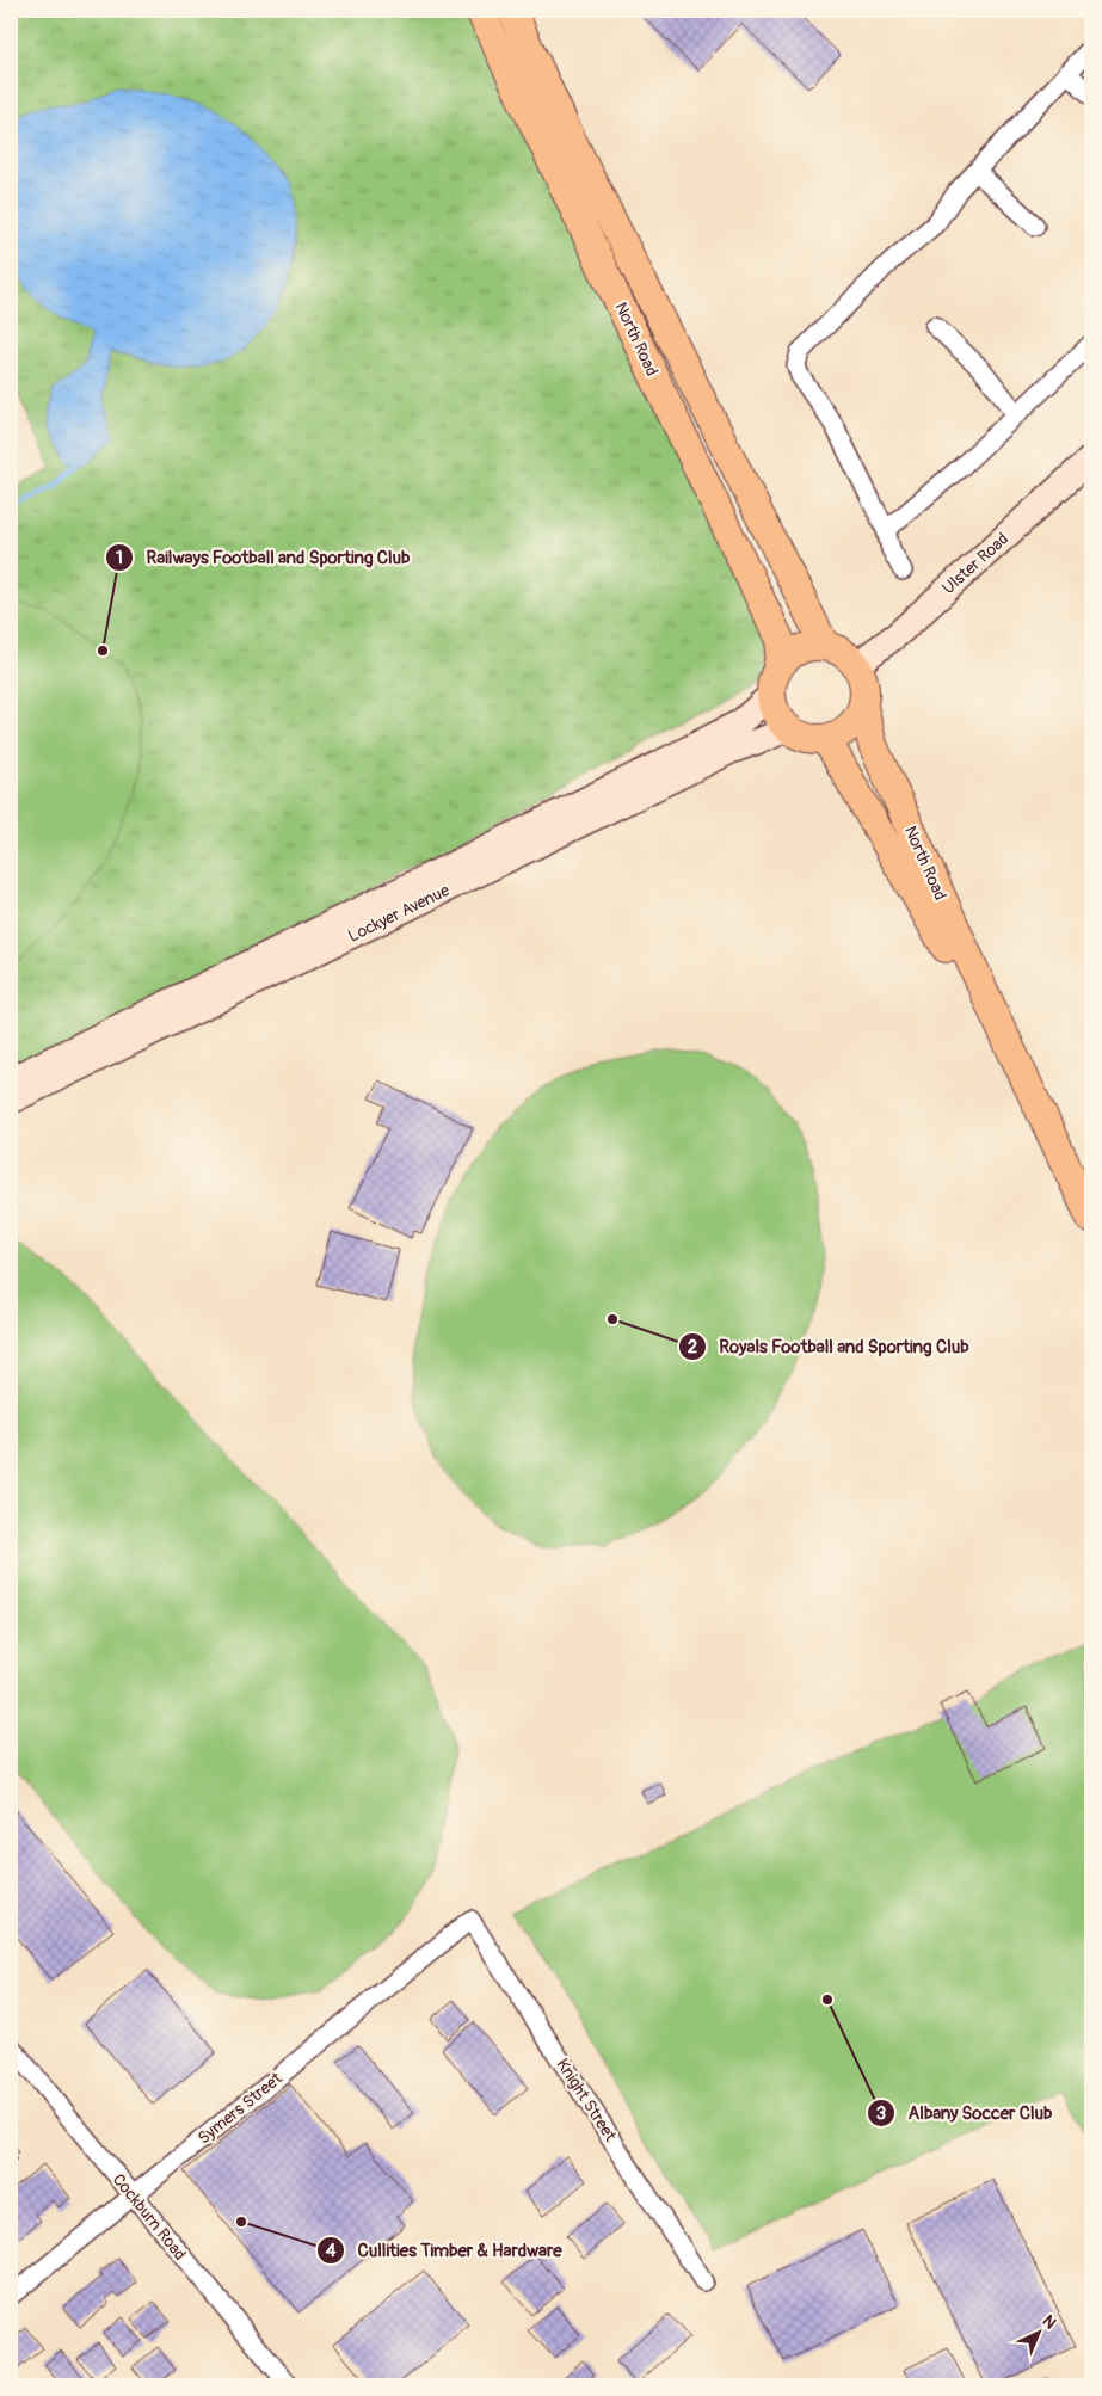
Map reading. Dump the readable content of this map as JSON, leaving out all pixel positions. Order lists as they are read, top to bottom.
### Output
{
  "streets": {
    "main road": ["North Road", "Ulster Road", "Lockyer Avenue"],
    "street": ["Knight Street", "Symers Street", "Cockburn Road"]
  },
  "crossings": [
    ["North Road", "Ulster Road"],
    ["North Road", "Lockyer Avenue"],
    ["Ulster Road", "Lockyer Avenue"],
    ["Knight Street", "Symers Street"],
    ["Symers Street", "Cockburn Road"]
  ],
  "places": [
    "Railways Football and Sporting Club",
    "Royals Football and Sporting Club",
    "Albany Soccer Club",
    "Cullities Timber & Hardware"
  ],
  "north": "top right"
}
